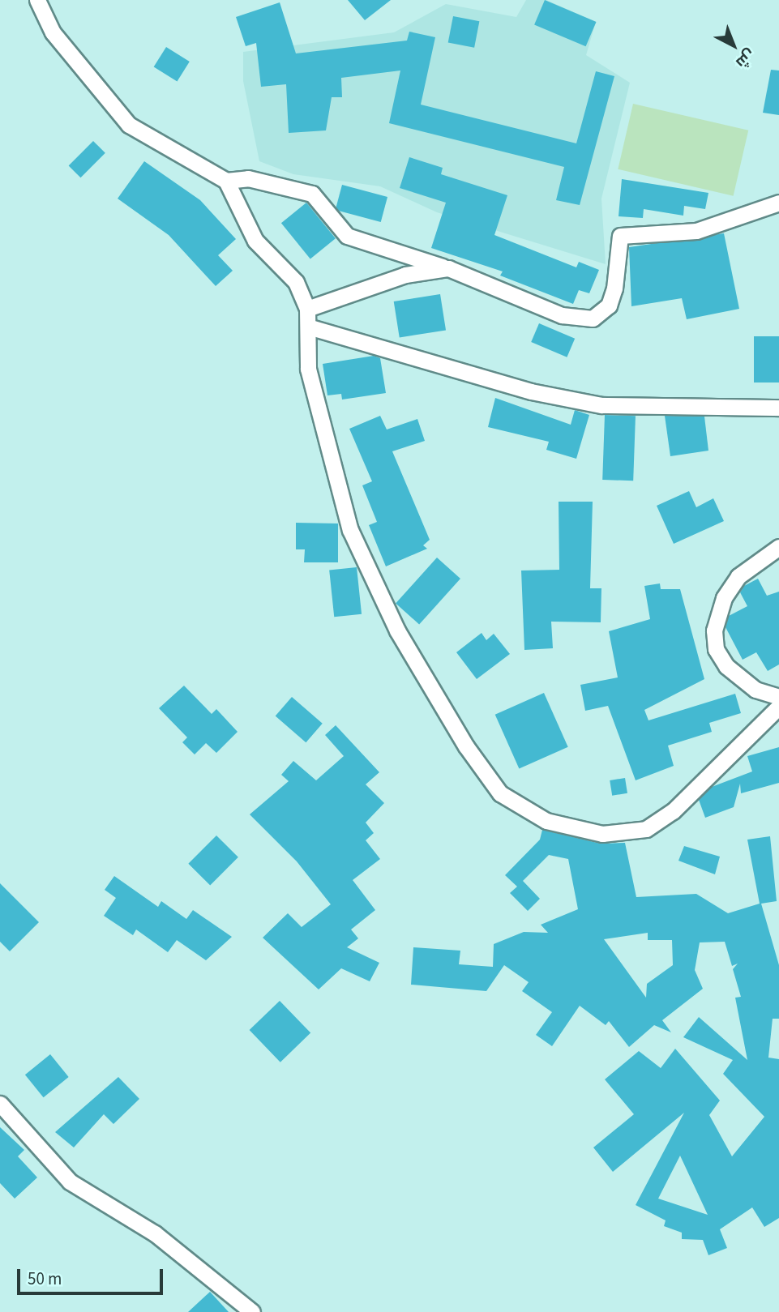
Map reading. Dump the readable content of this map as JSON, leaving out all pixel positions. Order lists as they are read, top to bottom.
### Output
{
  "scale_bar": "50 m",
  "north": "bottom right"
}
